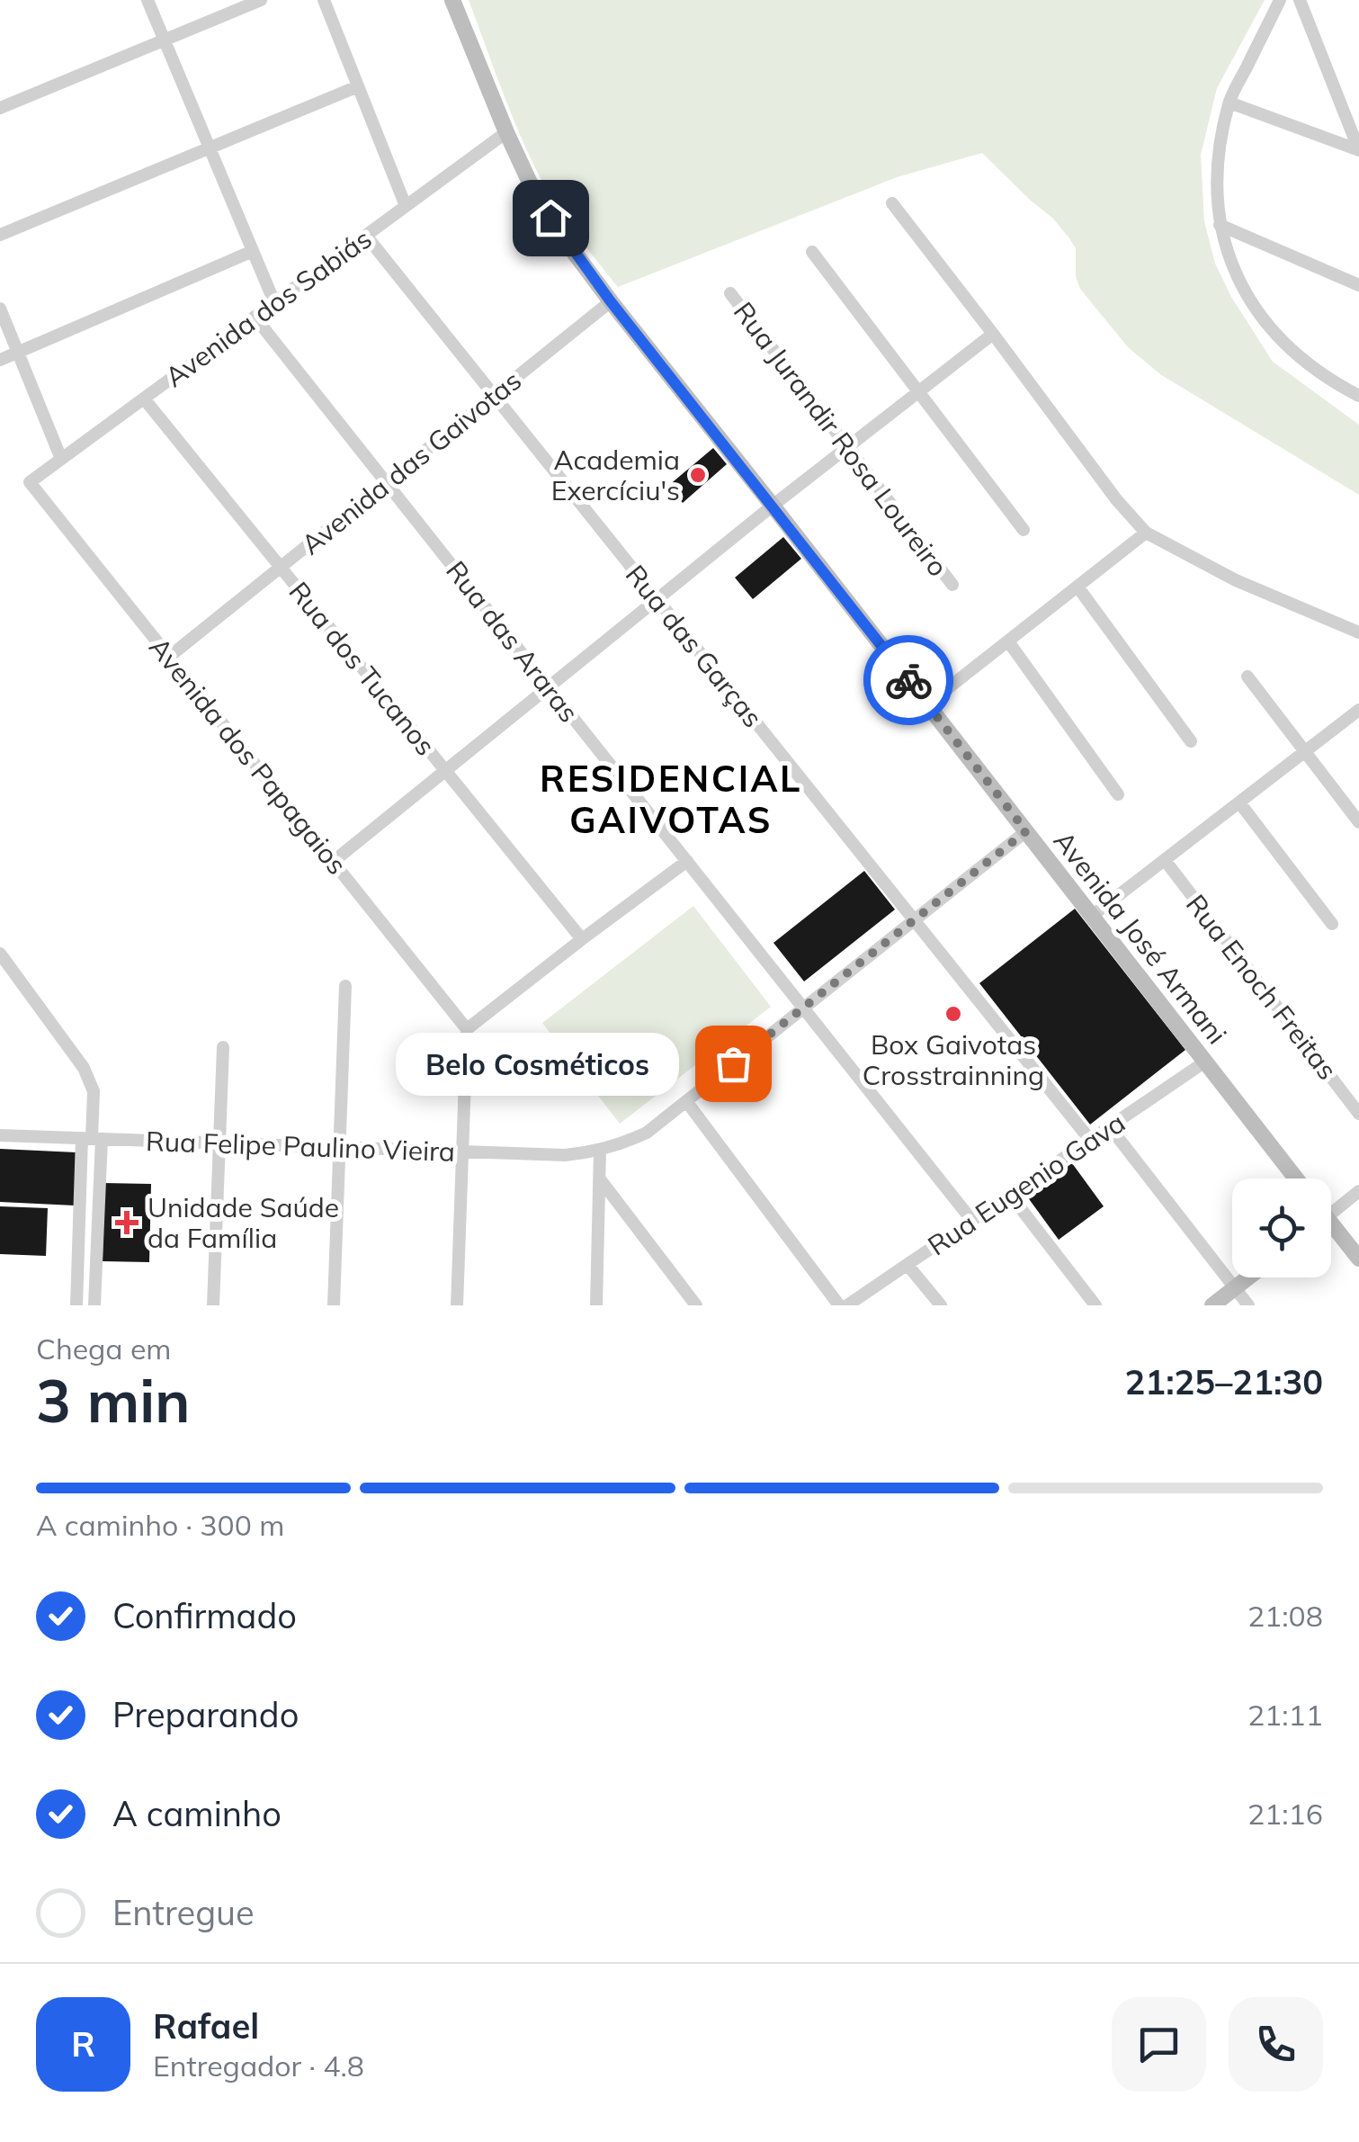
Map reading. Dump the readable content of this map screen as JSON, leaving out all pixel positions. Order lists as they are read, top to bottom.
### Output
{
  "streets": {
    "main road": ["Avenida José Armani"],
    "street": [
      "Avenida dos Sabiás",
      "Rua Jurandir Rosa Loureiro",
      "Avenida das Gaivotas",
      "Rua das Araras",
      "Rua das Garças",
      "Rua dos Tucanos",
      "Avenida dos Papagaios",
      "Rua Enoch Freitas",
      "Rua Felipe Paulino Vieira",
      "Rua Eugenio Gava"
    ]
  },
  "crossings": [
    ["Avenida dos Sabiás", "Rua das Araras"],
    ["Avenida dos Sabiás", "Rua das Garças"],
    ["Avenida dos Sabiás", "Rua dos Tucanos"],
    ["Avenida dos Sabiás", "Avenida dos Papagaios"],
    ["Avenida dos Sabiás", "Avenida José Armani"],
    ["Avenida das Gaivotas", "Rua das Araras"],
    ["Avenida das Gaivotas", "Rua das Garças"],
    ["Avenida das Gaivotas", "Rua dos Tucanos"],
    ["Avenida das Gaivotas", "Avenida dos Papagaios"],
    ["Avenida das Gaivotas", "Avenida José Armani"],
    ["Rua das Araras", "Rua Felipe Paulino Vieira"],
    ["Rua das Araras", "Rua Eugenio Gava"],
    ["Rua das Garças", "Rua Felipe Paulino Vieira"],
    ["Rua das Garças", "Rua Eugenio Gava"],
    ["Avenida José Armani", "Rua Felipe Paulino Vieira"],
    ["Avenida José Armani", "Rua Eugenio Gava"]
  ],
  "districts": ["RESIDENCIAL GAIVOTAS"],
  "places": {
    "other": ["Academia Exercíciu's", "Box Gaivotas Crosstrainning", "Belo Cosméticos"],
    "health": ["Unidade Saúde da Família"]
  },
  "page": {
    "bubble": "Belo Cosméticos",
    "heading": ["3 min", "Chega em", "21:25–21:30"],
    "panel": ["Rafael", "Entregador · 4.8"],
    "bar": "A caminho · 300 m",
    "list": [
      ["Confirmado", "21:08"],
      ["Preparando", "21:11"],
      ["A caminho", "21:16"],
      "Entregue"
    ],
    "round": "R"
  }
}
